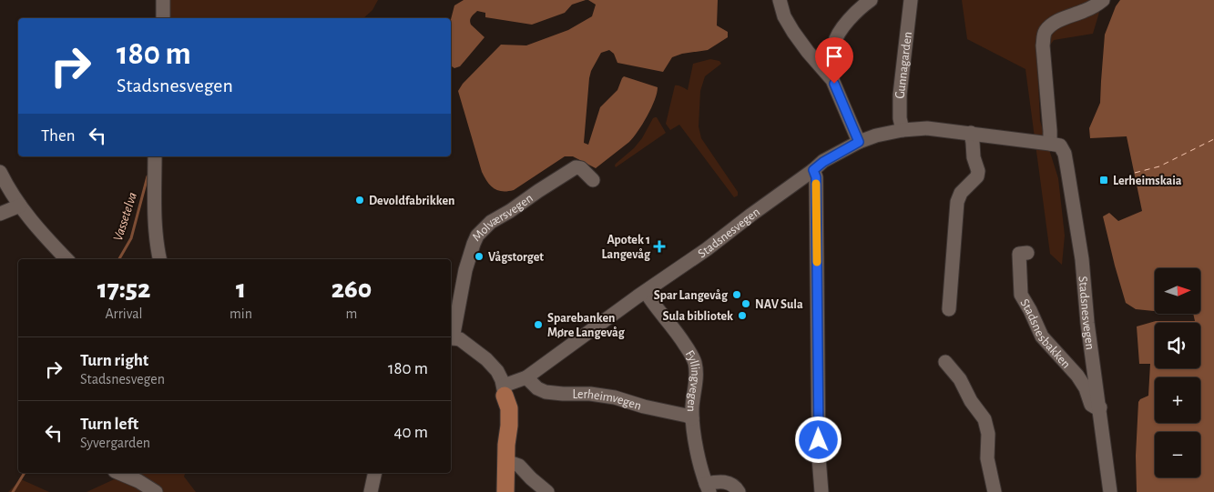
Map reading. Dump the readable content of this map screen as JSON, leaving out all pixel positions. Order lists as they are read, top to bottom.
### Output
{
  "streets": {
    "street": [
      "Gunnagarden",
      "Molværsvegen",
      "Stadsnesvegen",
      "Stadsnesbakken",
      "Fyllingvegen",
      "Lerheimvegen"
    ]
  },
  "crossings": [
    ["Gunnagarden", "Stadsnesvegen"],
    ["Molværsvegen", "Stadsnesvegen"],
    ["Stadsnesvegen", "Stadsnesbakken"],
    ["Stadsnesvegen", "Fyllingvegen"],
    ["Stadsnesvegen", "Lerheimvegen"],
    ["Fyllingvegen", "Lerheimvegen"]
  ],
  "water": ["Vassetelva"],
  "places": {
    "transit": ["Lerheimskaia"],
    "other": [
      "Devoldfabrikken",
      "Vågstorget",
      "Spar Langevåg",
      "NAV Sula",
      "Sula bibliotek",
      "Sparebanken Møre Langevåg"
    ],
    "health": ["Apotek 1 Langevåg"]
  },
  "north": "right",
  "page": {
    "turn": ["180 m", "Stadsnesvegen"],
    "then": "Then",
    "eta": [
      "17:52",
      "Arrival",
      "1",
      "min",
      "260",
      "m"
    ],
    "map_buttons": ["+", "−"],
    "list": [
      {
        "name": "Turn right",
        "note": "Stadsnesvegen",
        "value": "180 m"
      },
      {
        "name": "Turn left",
        "note": "Syvergarden",
        "value": "40 m"
      }
    ]
  }
}
